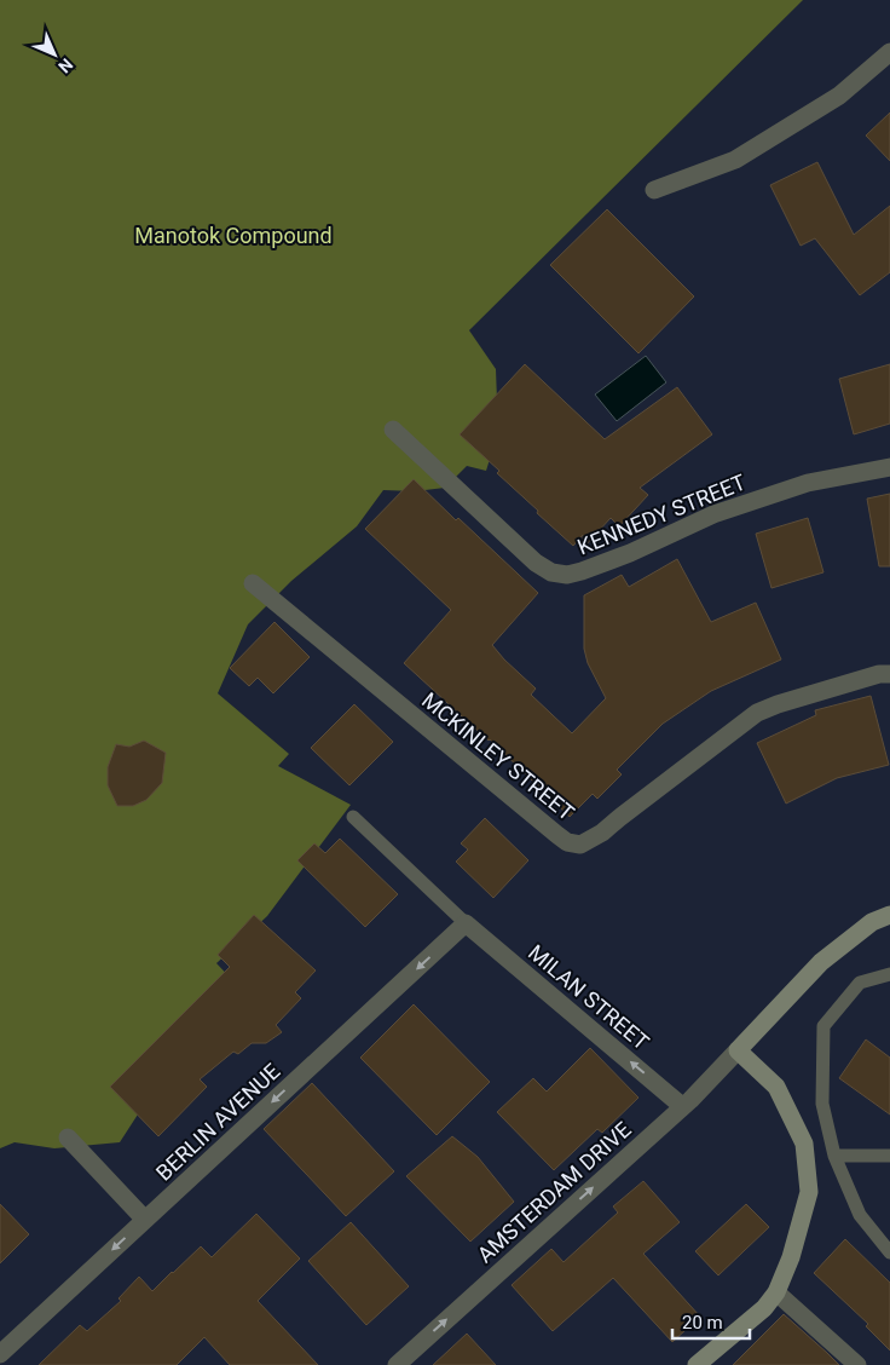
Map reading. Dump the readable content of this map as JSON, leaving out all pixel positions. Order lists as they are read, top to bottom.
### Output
{
  "streets": {
    "street": [
      "KENNEDY STREET",
      "MCKINLEY STREET",
      "MILAN STREET",
      "BERLIN AVENUE",
      "AMSTERDAM DRIVE"
    ]
  },
  "crossings": [
    ["MILAN STREET", "BERLIN AVENUE"],
    ["MILAN STREET", "AMSTERDAM DRIVE"]
  ],
  "one_way": ["MILAN STREET", "BERLIN AVENUE", "AMSTERDAM DRIVE"],
  "parks": ["Manotok Compound"],
  "scale_bar": "20 m",
  "north": "bottom right"
}
